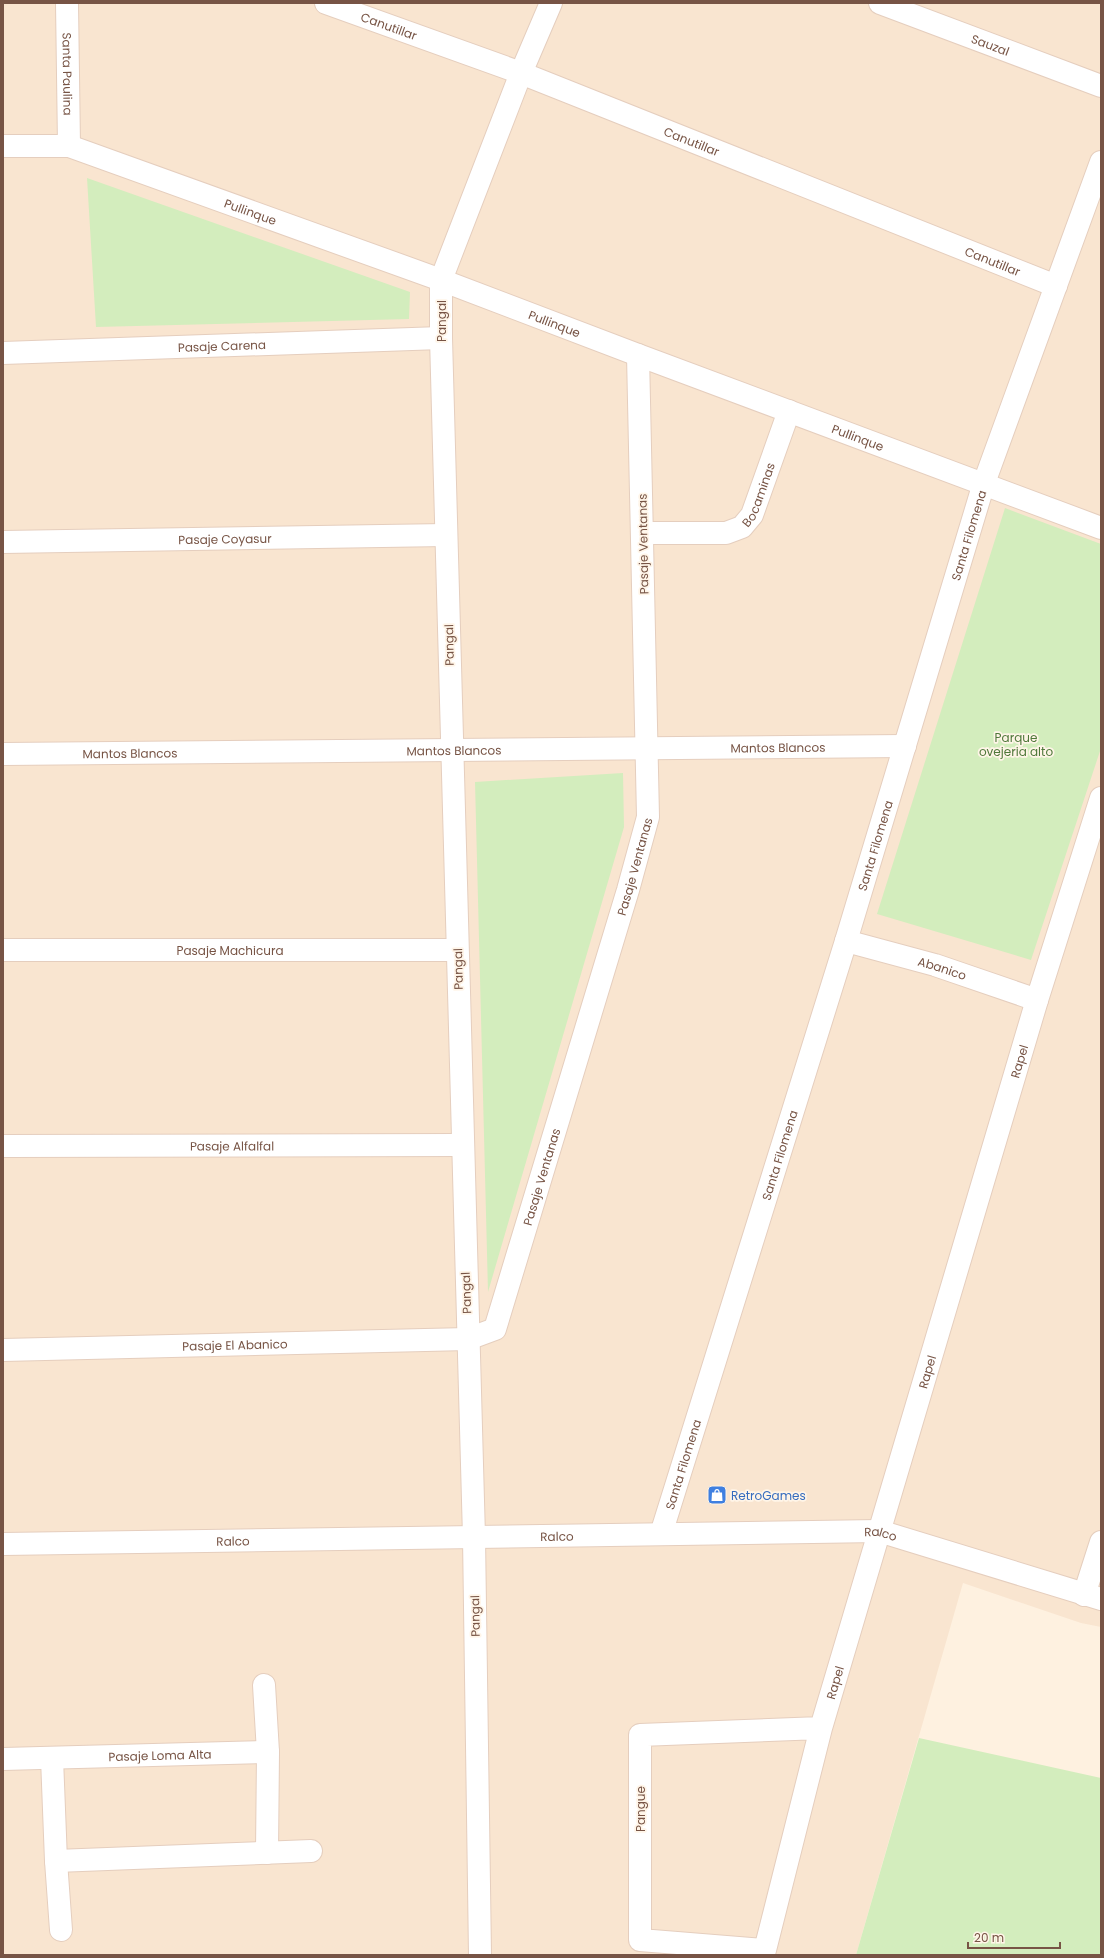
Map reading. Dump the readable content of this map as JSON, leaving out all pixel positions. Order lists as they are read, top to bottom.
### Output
{
  "streets": {
    "street": [
      "Canutillar",
      "Sauzal",
      "Santa Paulina",
      "Pullinque",
      "Pangal",
      "Pasaje Carena",
      "Bocaminas",
      "Santa Filomena",
      "Pasaje Coyasur",
      "Pasaje Ventanas",
      "Mantos Blancos",
      "Pasaje Machicura",
      "Abanico",
      "Rapel",
      "Pasaje Alfalfal",
      "Pasaje El Abanico",
      "Ralco",
      "Pasaje Loma Alta",
      "Pangue"
    ]
  },
  "crossings": [
    ["Canutillar", "Pangal"],
    ["Canutillar", "Santa Filomena"],
    ["Santa Paulina", "Pullinque"],
    ["Pullinque", "Pangal"],
    ["Pullinque", "Bocaminas"],
    ["Pullinque", "Santa Filomena"],
    ["Pullinque", "Pasaje Ventanas"],
    ["Pangal", "Pasaje Carena"],
    ["Pangal", "Pasaje Coyasur"],
    ["Pangal", "Pasaje Ventanas"],
    ["Pangal", "Mantos Blancos"],
    ["Pangal", "Pasaje Machicura"],
    ["Pangal", "Pasaje Alfalfal"],
    ["Pangal", "Pasaje El Abanico"],
    ["Pangal", "Ralco"],
    ["Bocaminas", "Pasaje Ventanas"],
    ["Santa Filomena", "Mantos Blancos"],
    ["Santa Filomena", "Abanico"],
    ["Santa Filomena", "Ralco"],
    ["Pasaje Ventanas", "Mantos Blancos"],
    ["Pasaje Ventanas", "Pasaje El Abanico"],
    ["Abanico", "Rapel"],
    ["Rapel", "Ralco"],
    ["Rapel", "Pangue"]
  ],
  "parks": ["Parque ovejeria alto"],
  "places": {
    "shop": ["RetroGames"]
  },
  "scale_bar": "20 m"
}
